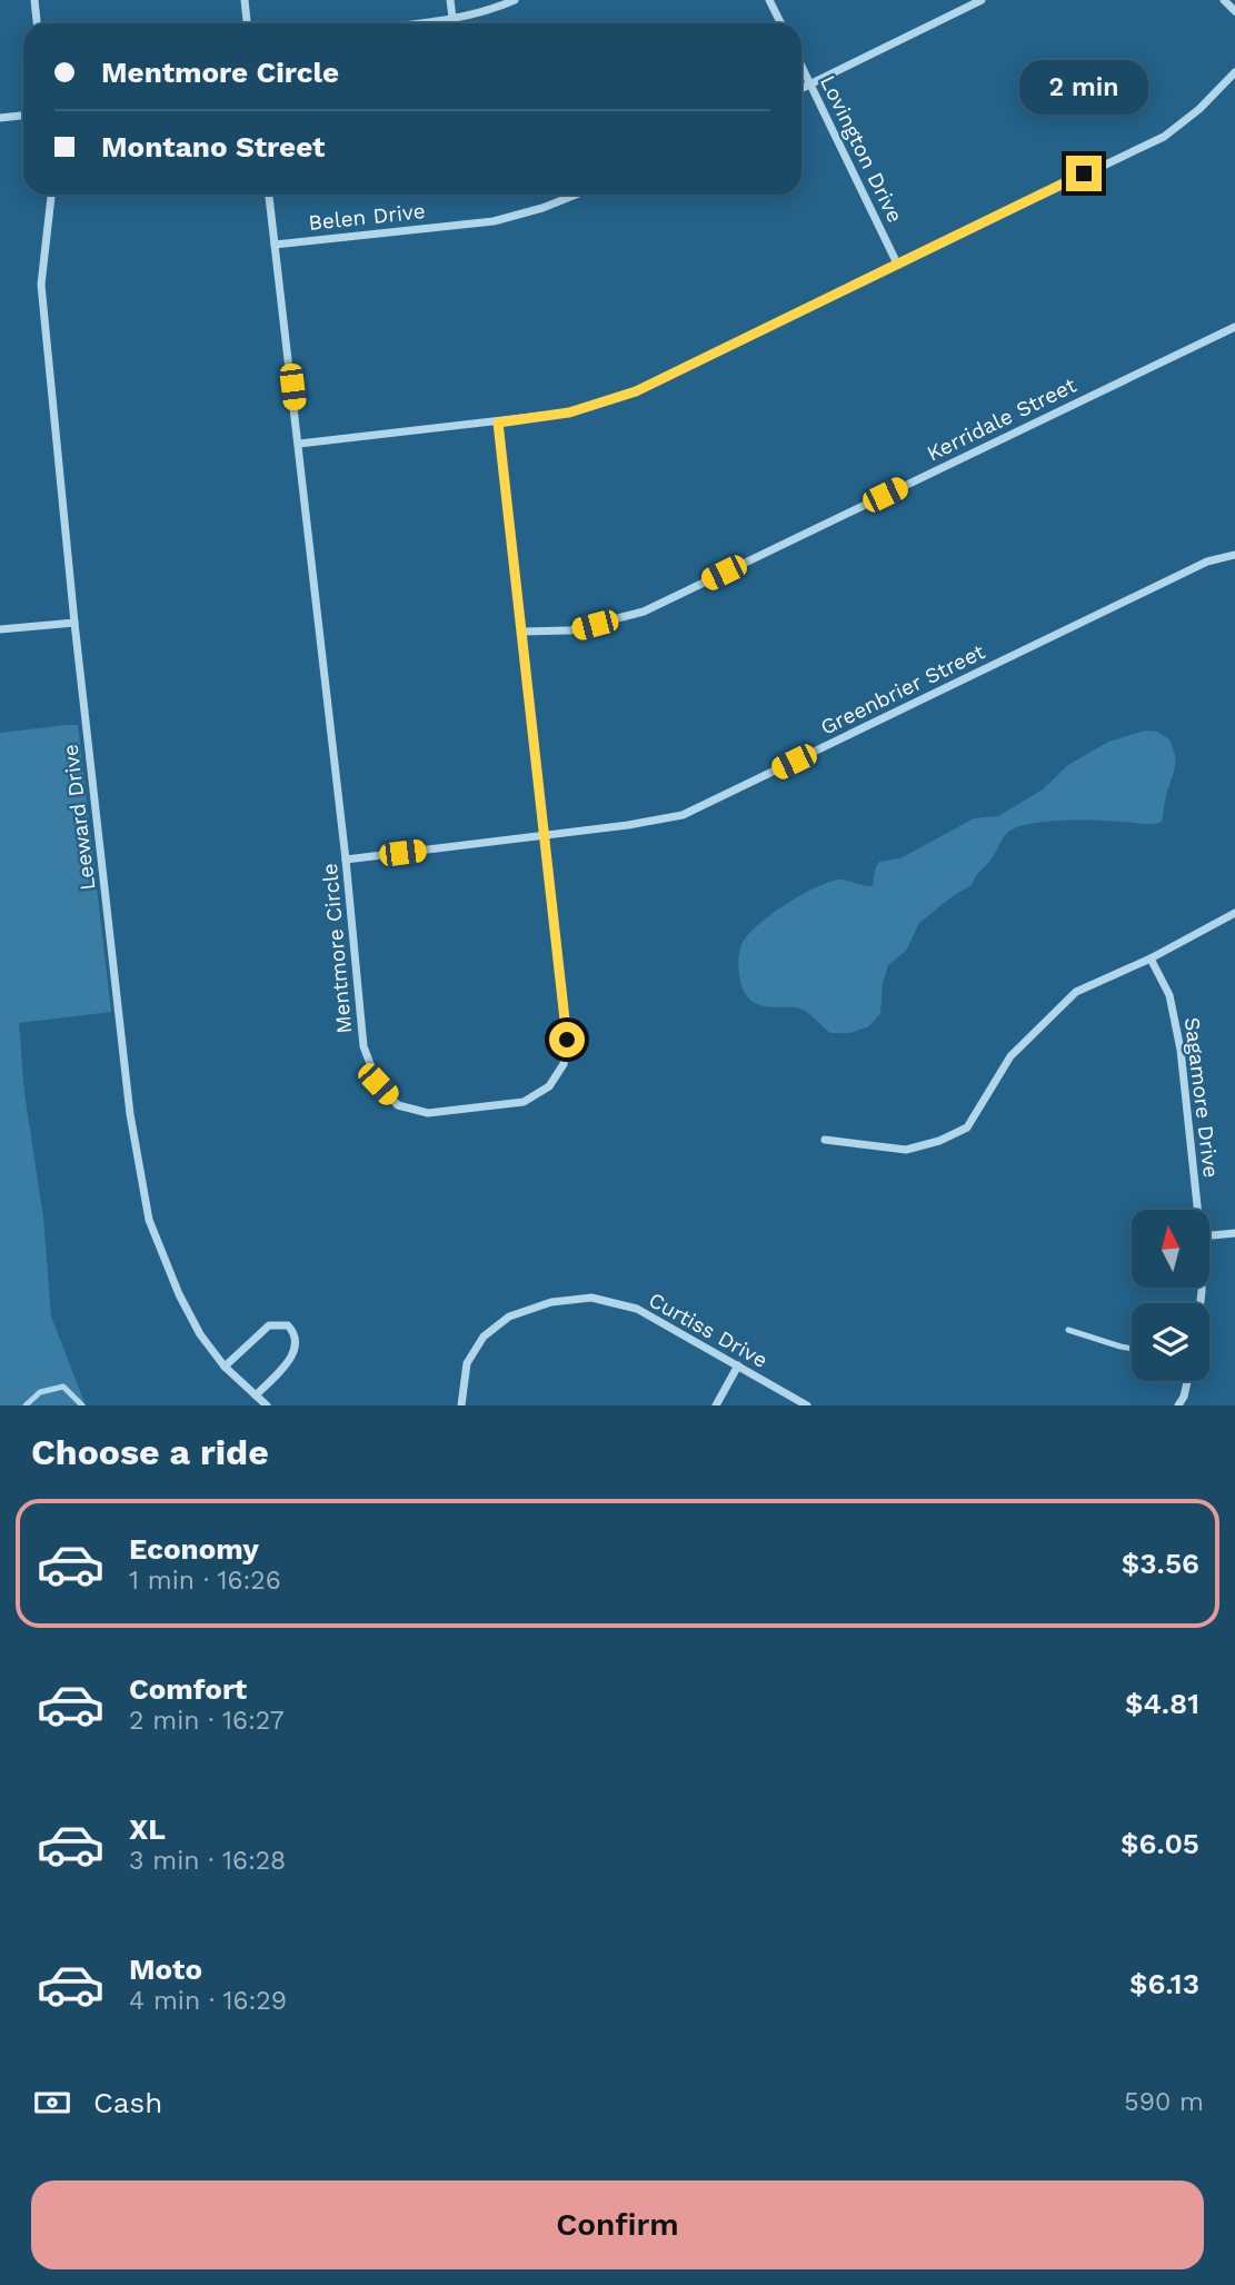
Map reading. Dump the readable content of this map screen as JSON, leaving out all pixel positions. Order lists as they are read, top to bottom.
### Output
{
  "streets": {
    "street": [
      "Lovington Drive",
      "Belen Drive",
      "Kerridale Street",
      "Greenbrier Street",
      "Leeward Drive",
      "Mentmore Circle",
      "Sagamore Drive",
      "Curtiss Drive"
    ]
  },
  "crossings": [
    ["Belen Drive", "Mentmore Circle"],
    ["Kerridale Street", "Mentmore Circle"],
    ["Greenbrier Street", "Mentmore Circle"]
  ],
  "north": "top",
  "page": {
    "banner": ["Mentmore Circle", "Montano Street"],
    "bubble": "2 min",
    "heading": "Choose a ride",
    "list": [
      {
        "name": "Economy",
        "note": "1 min · 16:26",
        "value": "$3.56"
      },
      {
        "name": "Comfort",
        "note": "2 min · 16:27",
        "value": "$4.81"
      },
      {
        "name": "XL",
        "note": "3 min · 16:28",
        "value": "$6.05"
      },
      {
        "name": "Moto",
        "note": "4 min · 16:29",
        "value": "$6.13"
      }
    ],
    "pay": ["Cash", "590 m"],
    "buttons": "Confirm"
  }
}
